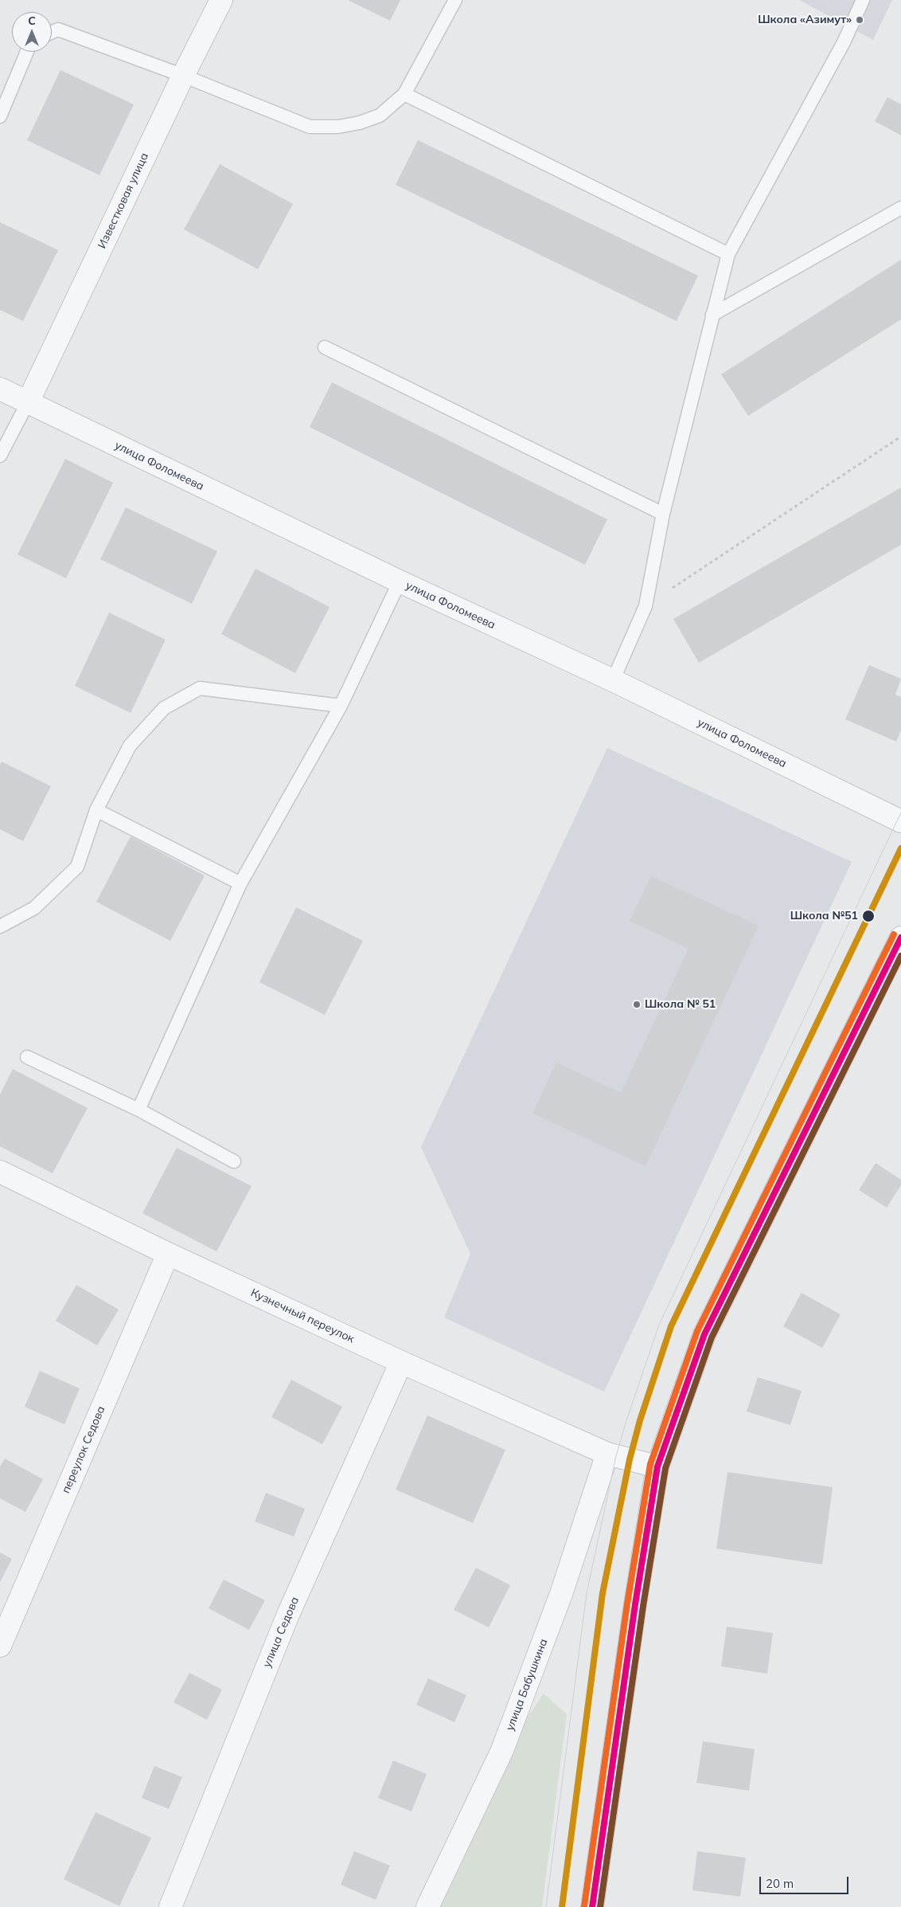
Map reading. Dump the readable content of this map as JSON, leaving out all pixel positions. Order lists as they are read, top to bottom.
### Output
{
  "streets": {
    "street": [
      "Известковая улица",
      "улица Фоломеева",
      "Кузнечный переулок",
      "переулок Седова",
      "улица Седова",
      "улица Бабушкина"
    ]
  },
  "crossings": [
    ["Известковая улица", "улица Фоломеева"],
    ["Кузнечный переулок", "переулок Седова"],
    ["Кузнечный переулок", "улица Седова"],
    ["Кузнечный переулок", "улица Бабушкина"]
  ],
  "places": ["Школа «Азимут»", "Школа №51", "Школа № 51"],
  "scale_bar": "20 m",
  "north": "top"
}
